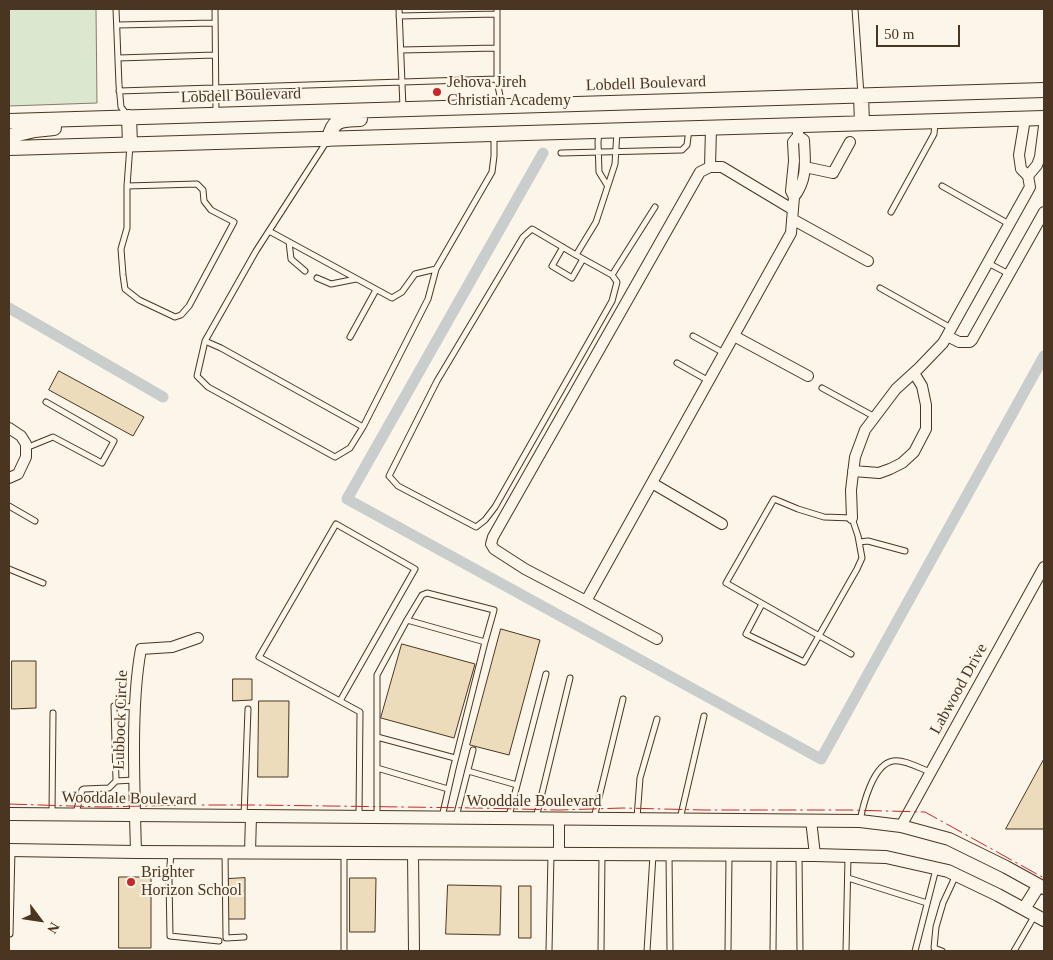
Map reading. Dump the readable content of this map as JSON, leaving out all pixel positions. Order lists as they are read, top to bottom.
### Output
{
  "streets": {
    "main road": ["Lobdell Boulevard"],
    "street": ["Labwood Drive", "Lubbock Circle", "Wooddale Boulevard"]
  },
  "crossings": [
    ["Labwood Drive", "Wooddale Boulevard"],
    ["Lubbock Circle", "Wooddale Boulevard"]
  ],
  "places": ["Jehova Jireh Christian Academy", "Brighter Horizon School"],
  "scale_bar": "50 m",
  "north": "bottom right"
}
